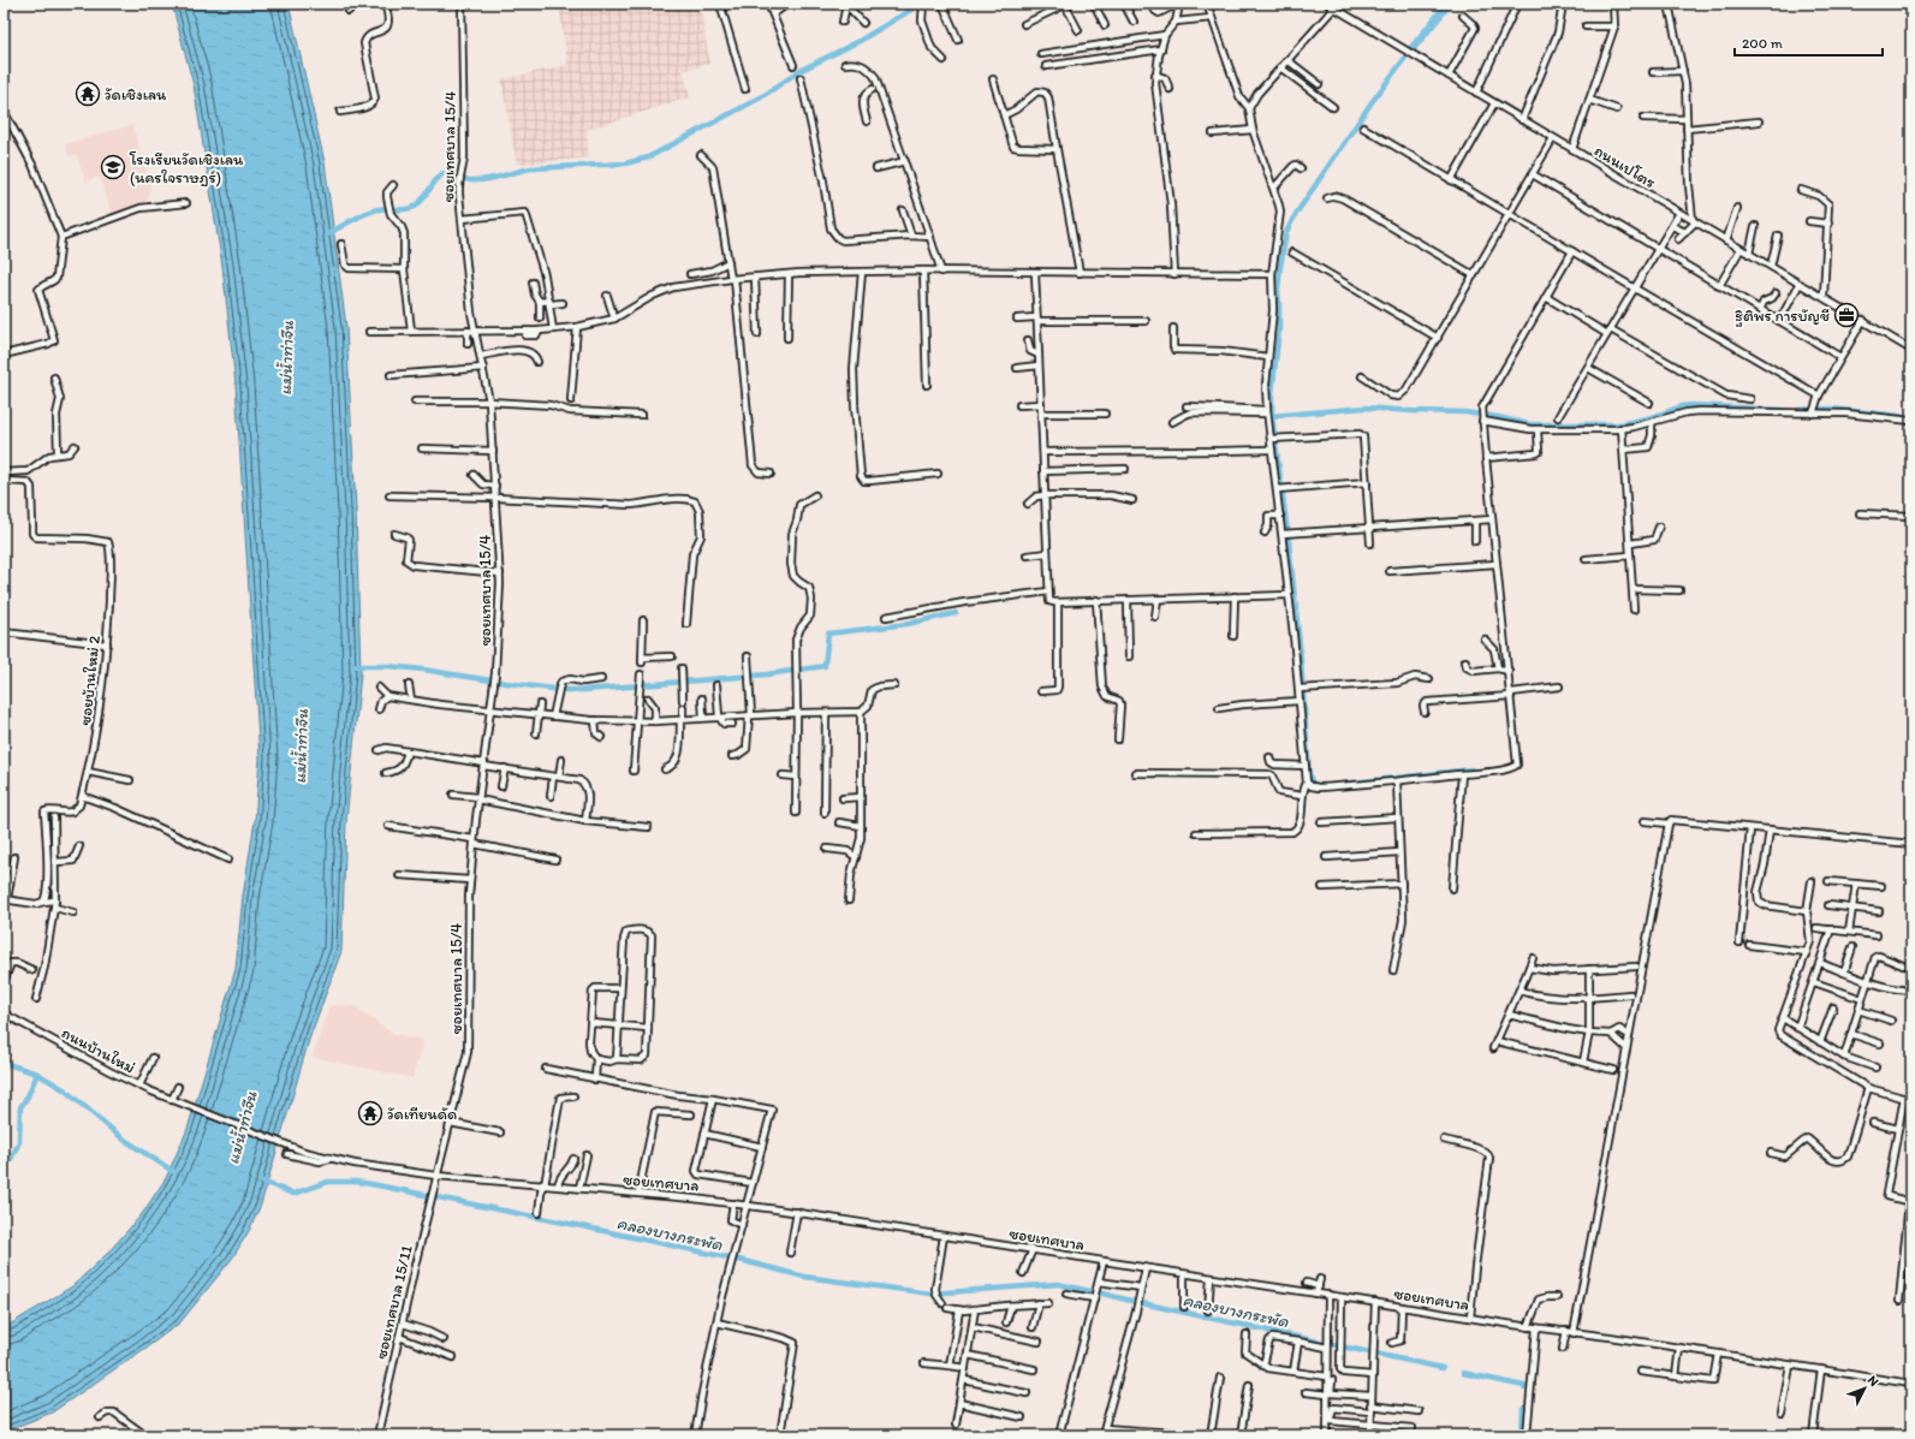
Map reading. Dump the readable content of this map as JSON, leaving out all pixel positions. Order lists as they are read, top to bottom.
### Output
{
  "streets": {
    "street": [
      "ซอยเทศบาล 15/4",
      "ถนนเปโตร",
      "ซอยบ้านใหม่ 2",
      "ถนนบ้านใหม่",
      "ซอยเทศบาล",
      "ซอยเทศบาล 15/11"
    ]
  },
  "crossings": [
    ["ซอยเทศบาล 15/4", "ซอยเทศบาล"],
    ["ซอยเทศบาล 15/4", "ซอยเทศบาล 15/11"],
    ["ถนนบ้านใหม่", "ซอยเทศบาล"],
    ["ซอยเทศบาล", "ซอยเทศบาล 15/11"]
  ],
  "water": ["แม่น้ำท่าจีน", "คลองบางกระพัด"],
  "places": {
    "temple": ["วัดเชิงเลน", "วัดเทียนดัด"],
    "school or university": ["โรงเรียนวัดเชิงเลน (นครใจราษฎร์)"],
    "office": ["ฐิติพร การบัญชี"]
  },
  "scale_bar": "200 m",
  "north": "top right"
}
